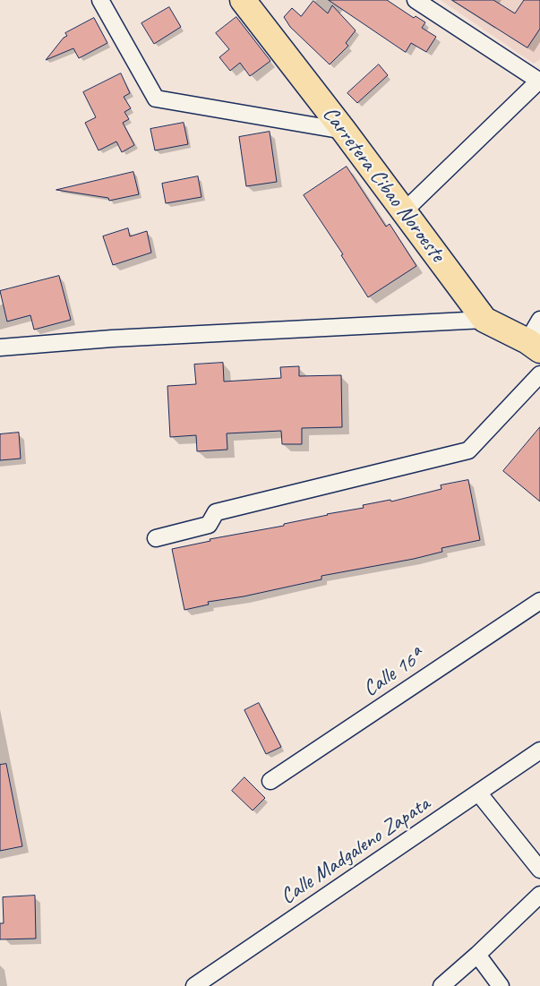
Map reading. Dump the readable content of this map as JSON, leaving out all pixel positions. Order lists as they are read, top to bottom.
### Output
{
  "streets": {
    "main road": ["Carretera Cibao Noroeste"],
    "street": ["Calle 16ª", "Calle Madgaleno Zapata"]
  }
}
